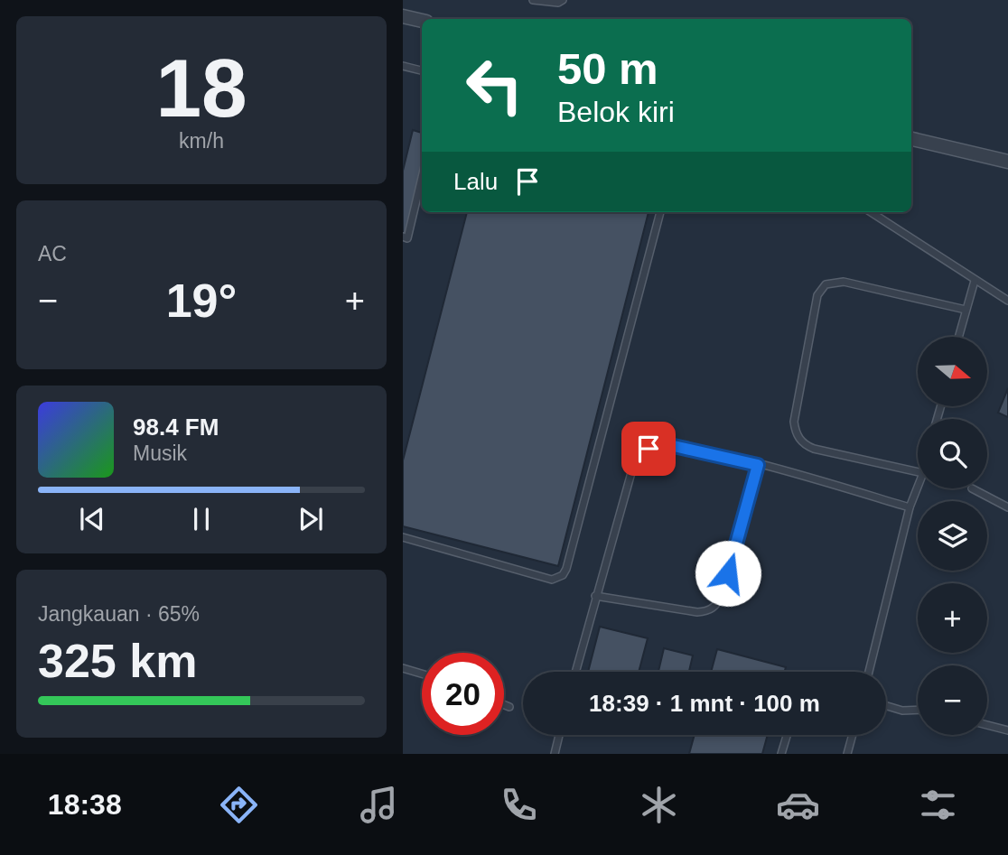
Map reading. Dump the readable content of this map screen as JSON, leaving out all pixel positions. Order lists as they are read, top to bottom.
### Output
{
  "north": "right",
  "page": {
    "tile": [
      ["18", "km/h"],
      "AC",
      ["Jangkauan · 65%", "325 km"]
    ],
    "turn": ["50 m", "Belok kiri"],
    "then": "Lalu",
    "heat": ["−", "19°", "+"],
    "map_buttons": ["+", "−"],
    "song": ["98.4 FM", "Musik"],
    "limit": "20",
    "trip": "18:39 · 1 mnt · 100 m",
    "tabs": "18:38"
  }
}
